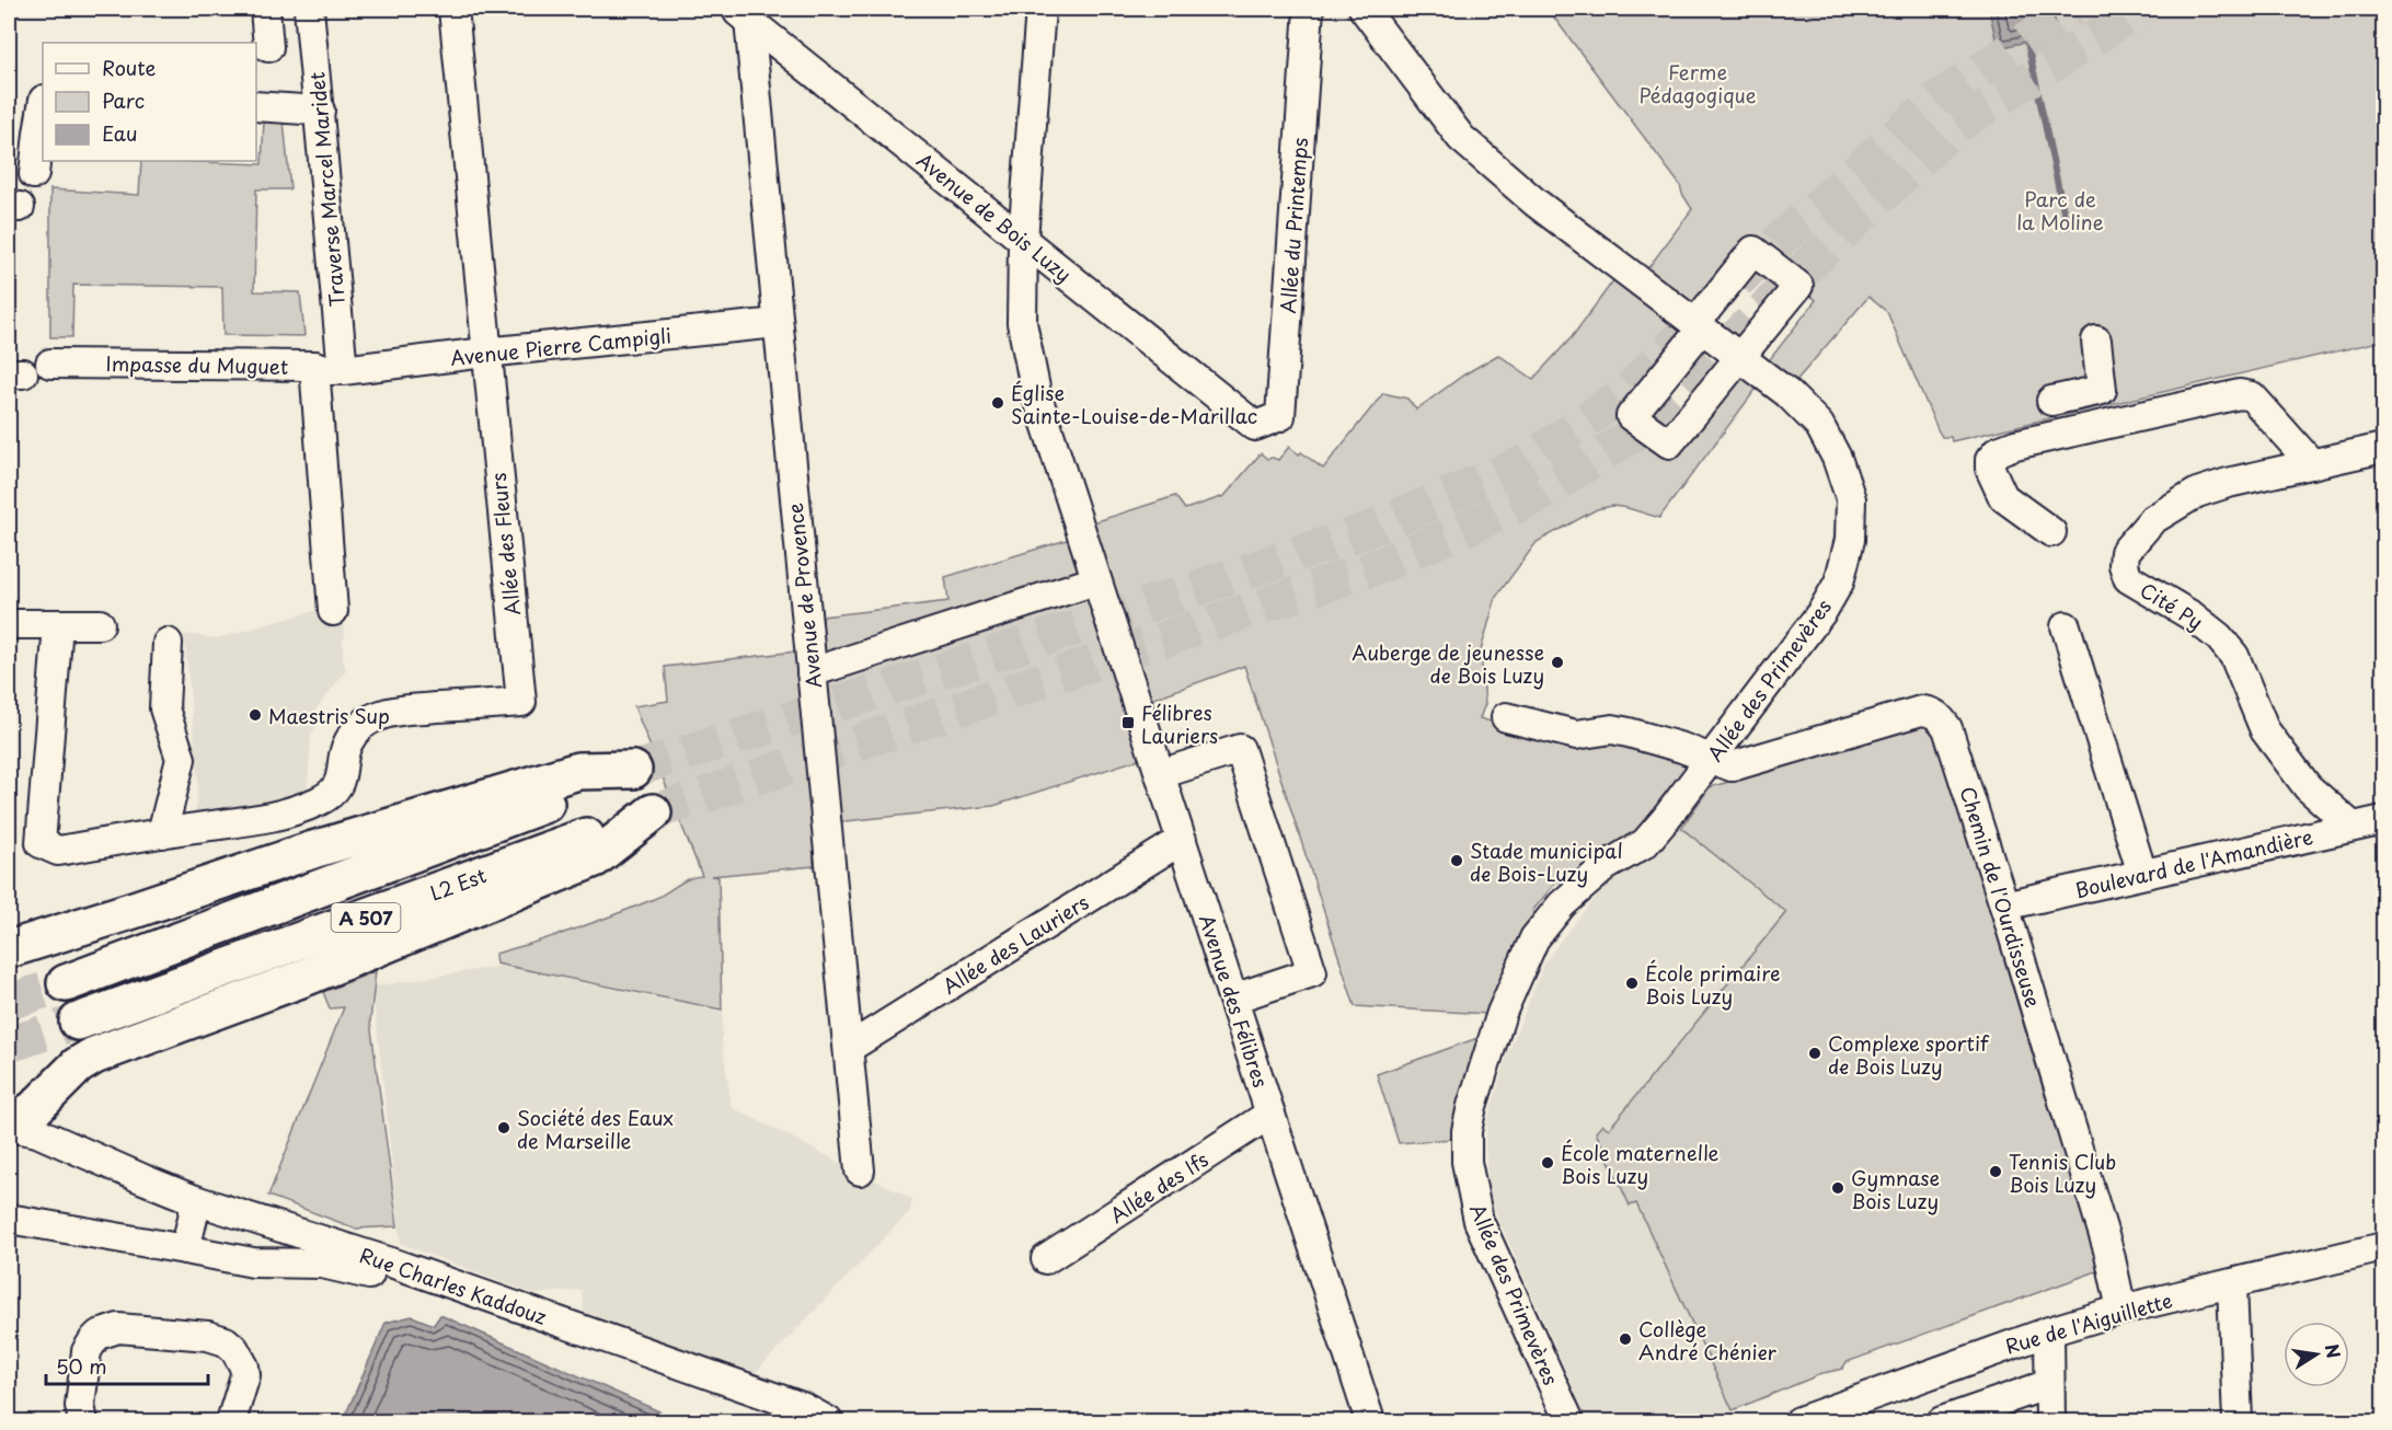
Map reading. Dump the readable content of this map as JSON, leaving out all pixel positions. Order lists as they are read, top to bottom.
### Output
{
  "streets": {
    "highway": ["L2 Est", "A 507"],
    "street": [
      "Traverse Marcel Maridet",
      "Avenue de Bois Luzy",
      "Allée du Printemps",
      "Avenue Pierre Campigli",
      "Impasse du Muguet",
      "Allée des Fleurs",
      "Avenue de Provence",
      "Cité Py",
      "Allée des Primevères",
      "Boulevard de l'Amandière",
      "Chemin de l'Ourdisseuse",
      "Allée des Lauriers",
      "Avenue des Félibres",
      "Allée des Ifs",
      "Rue Charles Kaddouz",
      "Rue de l'Aiguillette"
    ]
  },
  "crossings": [
    ["Traverse Marcel Maridet", "Avenue Pierre Campigli"],
    ["Traverse Marcel Maridet", "Impasse du Muguet"],
    ["Avenue de Bois Luzy", "Allée du Printemps"],
    ["Avenue de Bois Luzy", "Avenue de Provence"],
    ["Avenue de Bois Luzy", "Avenue des Félibres"],
    ["Avenue Pierre Campigli", "Impasse du Muguet"],
    ["Avenue Pierre Campigli", "Allée des Fleurs"],
    ["Avenue Pierre Campigli", "Avenue de Provence"],
    ["Avenue de Provence", "Allée des Lauriers"],
    ["Cité Py", "Boulevard de l'Amandière"],
    ["Allée des Primevères", "Chemin de l'Ourdisseuse"],
    ["Boulevard de l'Amandière", "Chemin de l'Ourdisseuse"],
    ["L2 Est", "Rue Charles Kaddouz"],
    ["Chemin de l'Ourdisseuse", "Rue de l'Aiguillette"],
    ["Allée des Lauriers", "Avenue des Félibres"],
    ["Avenue des Félibres", "Allée des Ifs"]
  ],
  "parks": ["Ferme Pédagogique", "Parc de la Moline"],
  "places": {
    "other": [
      "Église Sainte-Louise-de-Marillac",
      "Auberge de jeunesse de Bois Luzy",
      "Maestris Sup",
      "Stade municipal de Bois-Luzy",
      "École primaire Bois Luzy",
      "Complexe sportif de Bois Luzy",
      "Société des Eaux de Marseille",
      "École maternelle Bois Luzy",
      "Tennis Club Bois Luzy",
      "Gymnase Bois Luzy",
      "Collège André Chénier"
    ],
    "transit": ["Félibres Lauriers"]
  },
  "legend": ["Route", "Parc", "Eau"],
  "scale_bar": "50 m",
  "north": "right"
}
